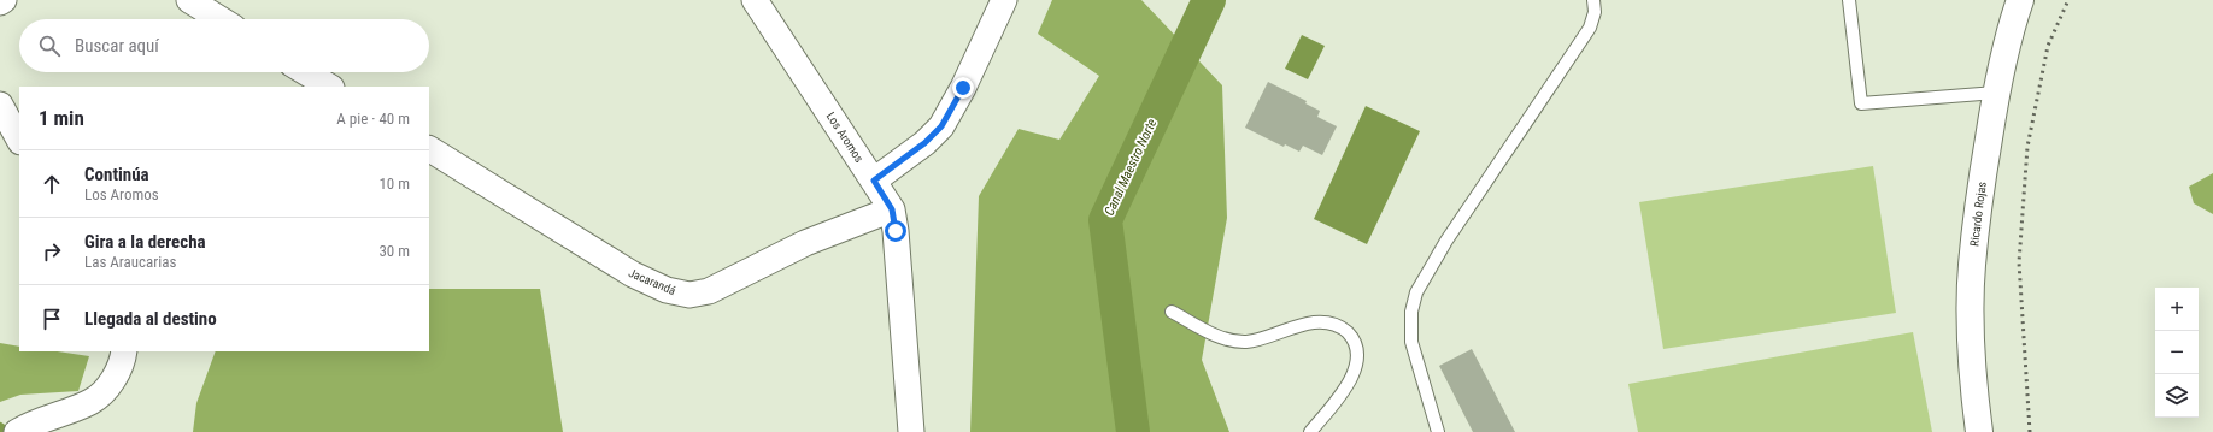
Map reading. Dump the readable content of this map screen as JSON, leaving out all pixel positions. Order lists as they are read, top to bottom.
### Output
{
  "streets": {
    "main road": ["Ricardo Rojas"],
    "street": ["Los Aromos", "Jacarandá"]
  },
  "crossings": [
    ["Los Aromos", "Jacarandá"]
  ],
  "water": ["Canal Maestro Norte"],
  "page": {
    "search": "Buscar aquí",
    "heading": ["1 min", "A pie · 40 m"],
    "list": [
      ["Continúa", "Los Aromos", "10 m"],
      ["Gira a la derecha", "Las Araucarias", "30 m"],
      "Llegada al destino"
    ],
    "map_buttons": ["+", "−"]
  }
}
